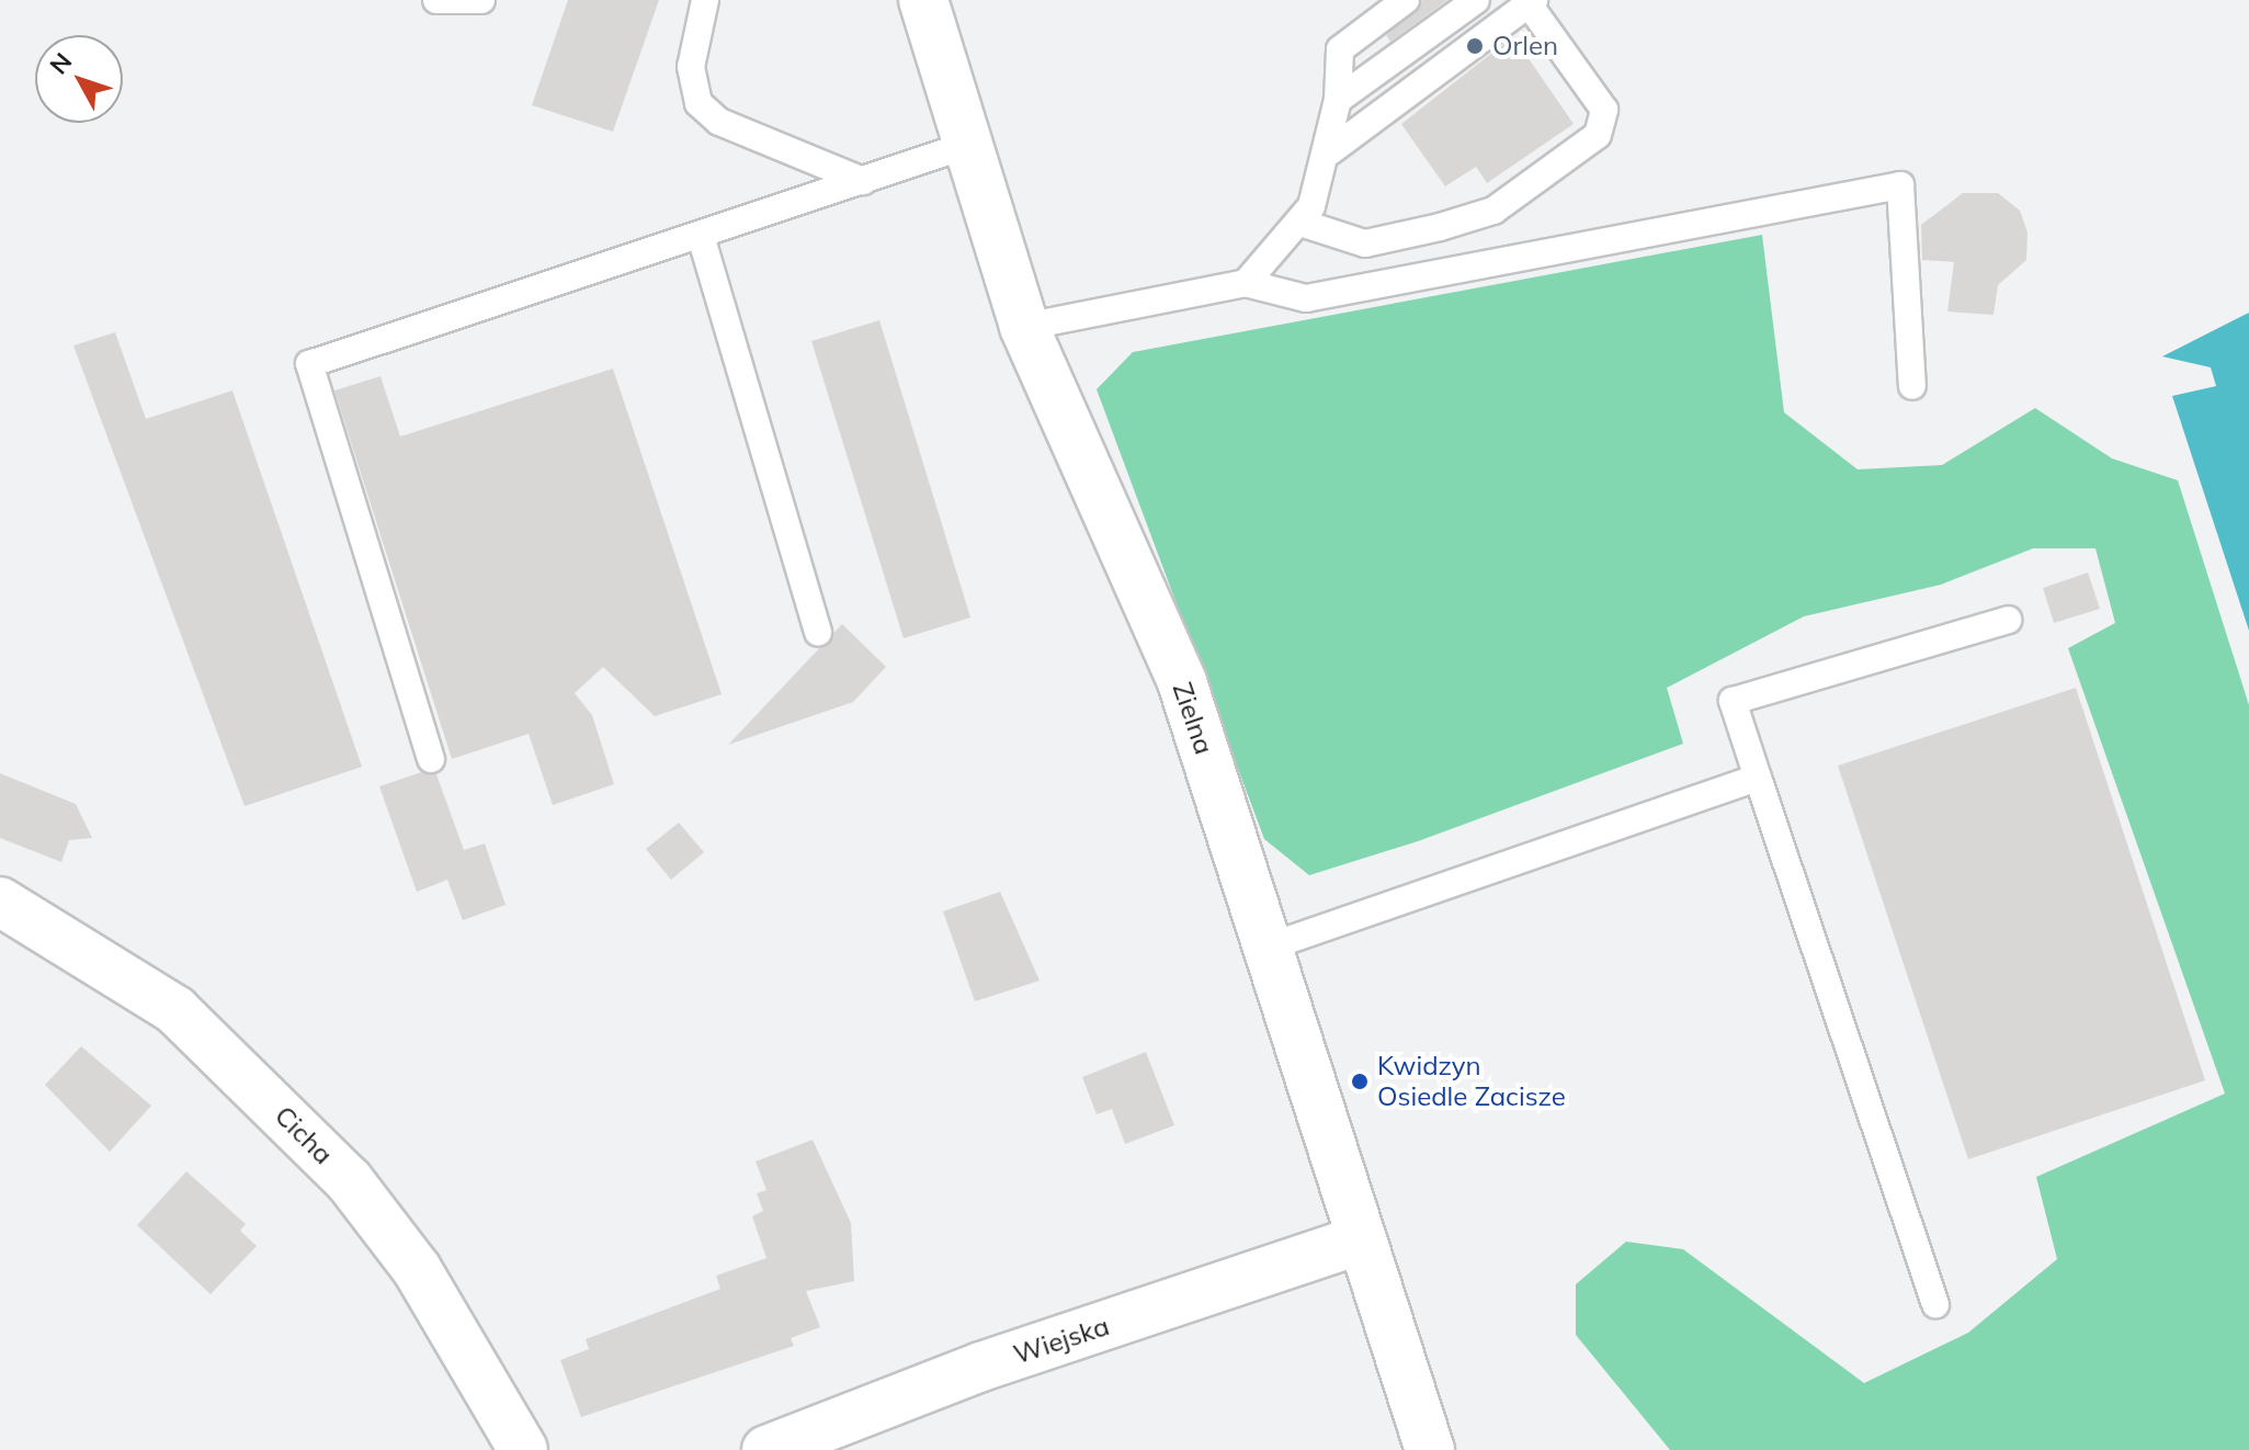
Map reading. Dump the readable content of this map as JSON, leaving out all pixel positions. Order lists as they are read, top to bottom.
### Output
{
  "streets": {
    "street": ["Zielna", "Cicha", "Wiejska"]
  },
  "crossings": [
    ["Zielna", "Wiejska"]
  ],
  "places": ["Orlen", "Kwidzyn Osiedle Zacisze"],
  "north": "top left"
}
